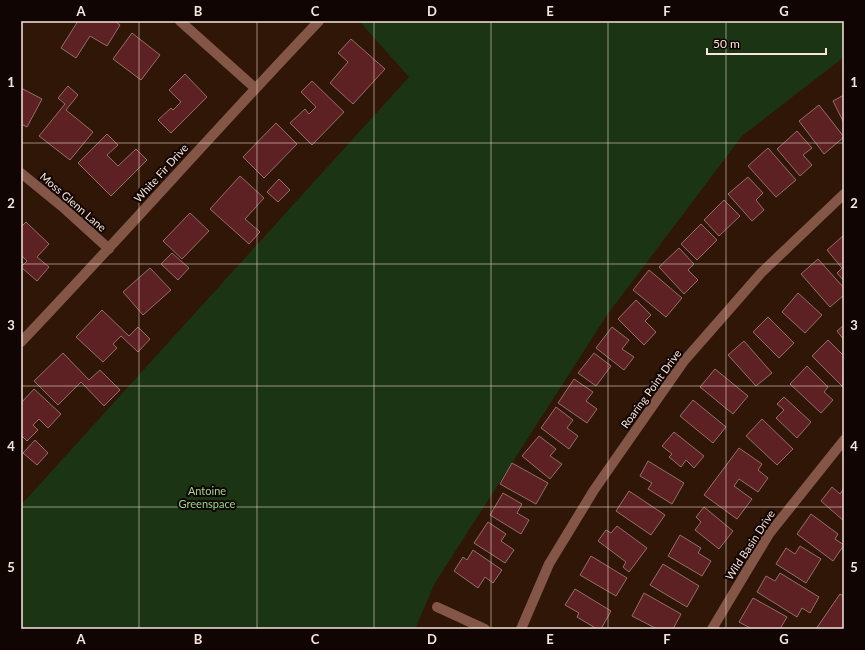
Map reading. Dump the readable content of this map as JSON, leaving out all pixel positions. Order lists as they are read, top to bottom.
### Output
{
  "streets": {
    "street": [
      "White Fir Drive",
      "Moss Glenn Lane",
      "Roaring Point Drive",
      "Wild Basin Drive"
    ]
  },
  "crossings": [
    ["White Fir Drive", "Moss Glenn Lane"]
  ],
  "parks": ["Antoine Greenspace"],
  "scale_bar": "50 m",
  "grid": {
    "columns": [
      "A",
      "B",
      "C",
      "D",
      "E",
      "F",
      "G"
    ],
    "rows": [
      "1",
      "2",
      "3",
      "4",
      "5"
    ]
  }
}
